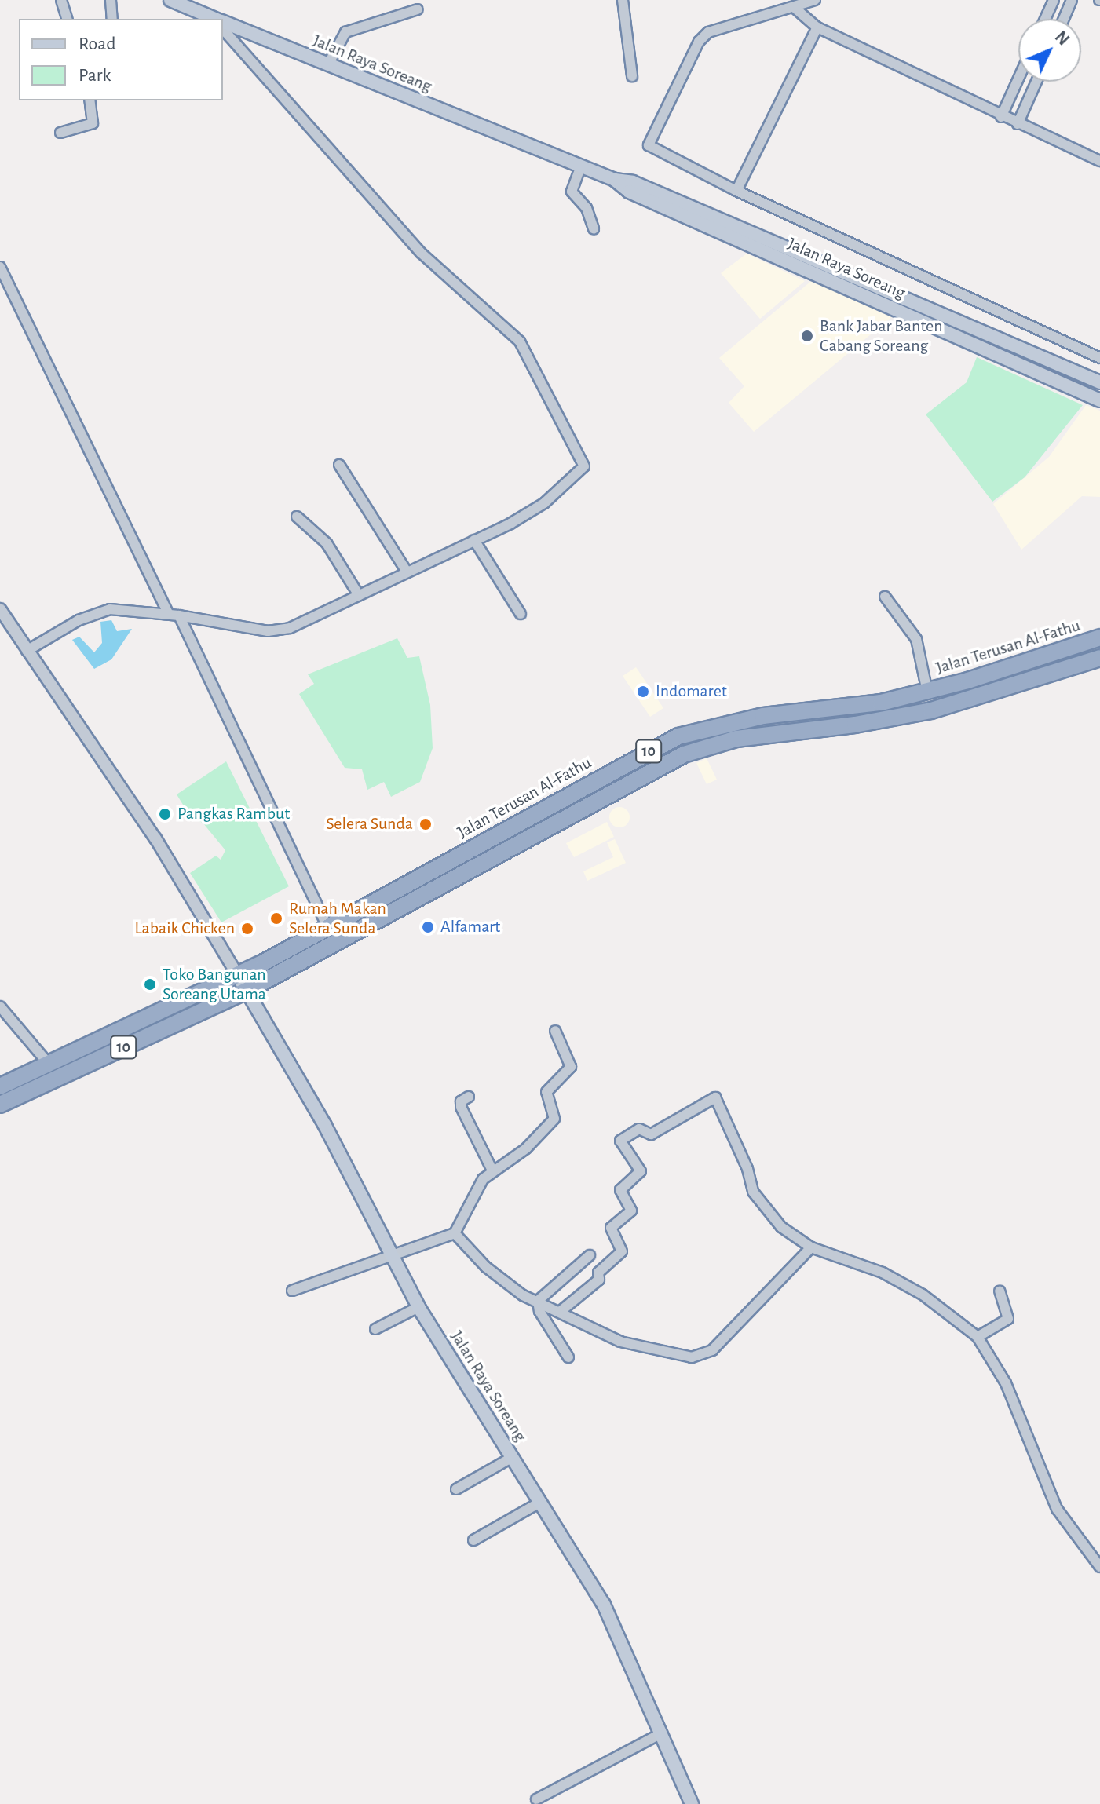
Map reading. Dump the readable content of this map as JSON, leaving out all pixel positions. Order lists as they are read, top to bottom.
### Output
{
  "streets": {
    "highway": ["Jalan Terusan Al-Fathu", "10"],
    "main road": ["Jalan Raya Soreang"]
  },
  "crossings": [
    ["Jalan Raya Soreang", "Jalan Terusan Al-Fathu"]
  ],
  "places": [
    "Bank Jabar Banten Cabang Soreang",
    "Indomaret",
    "Pangkas Rambut",
    "Selera Sunda",
    "Rumah Makan Selera Sunda",
    "Alfamart",
    "Labaik Chicken",
    "Toko Bangunan Soreang Utama"
  ],
  "legend": ["Road", "Park"],
  "north": "top right"
}
